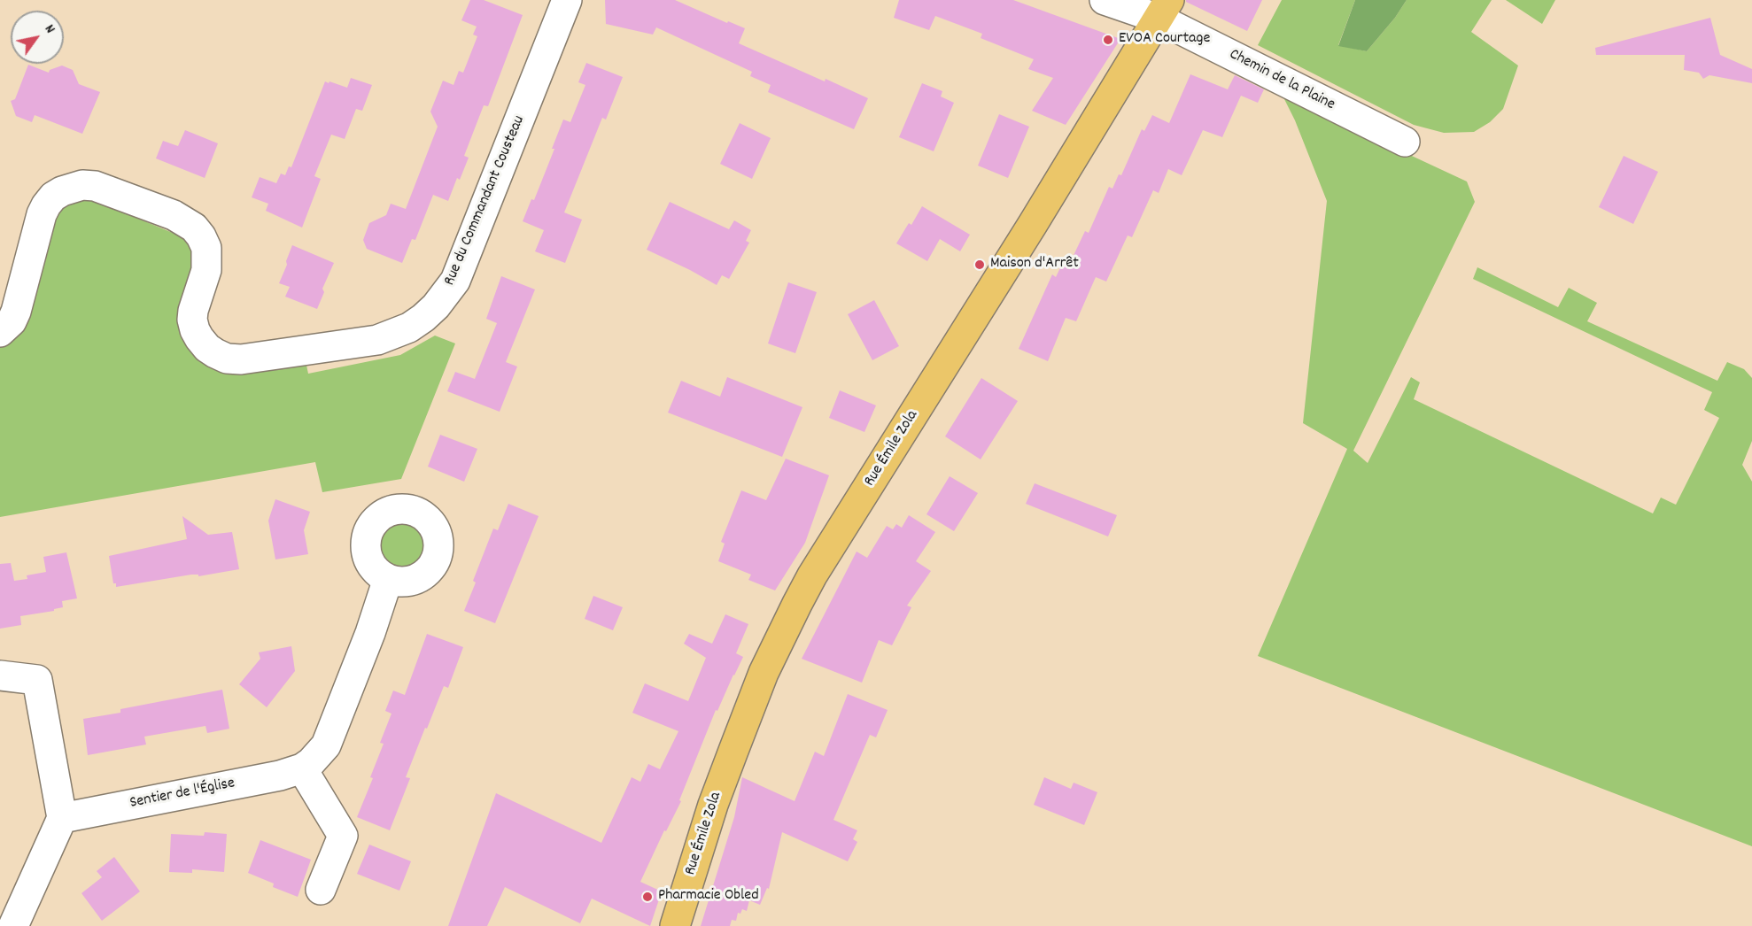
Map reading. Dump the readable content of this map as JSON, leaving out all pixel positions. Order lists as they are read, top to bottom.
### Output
{
  "streets": {
    "main road": ["Rue Émile Zola"],
    "street": ["Chemin de la Plaine", "Rue du Commandant Cousteau", "Sentier de l'Église"]
  },
  "crossings": [
    ["Chemin de la Plaine", "Rue Émile Zola"]
  ],
  "places": ["EVOA Courtage", "Maison d'Arrêt", "Pharmacie Obled"],
  "north": "top right"
}
